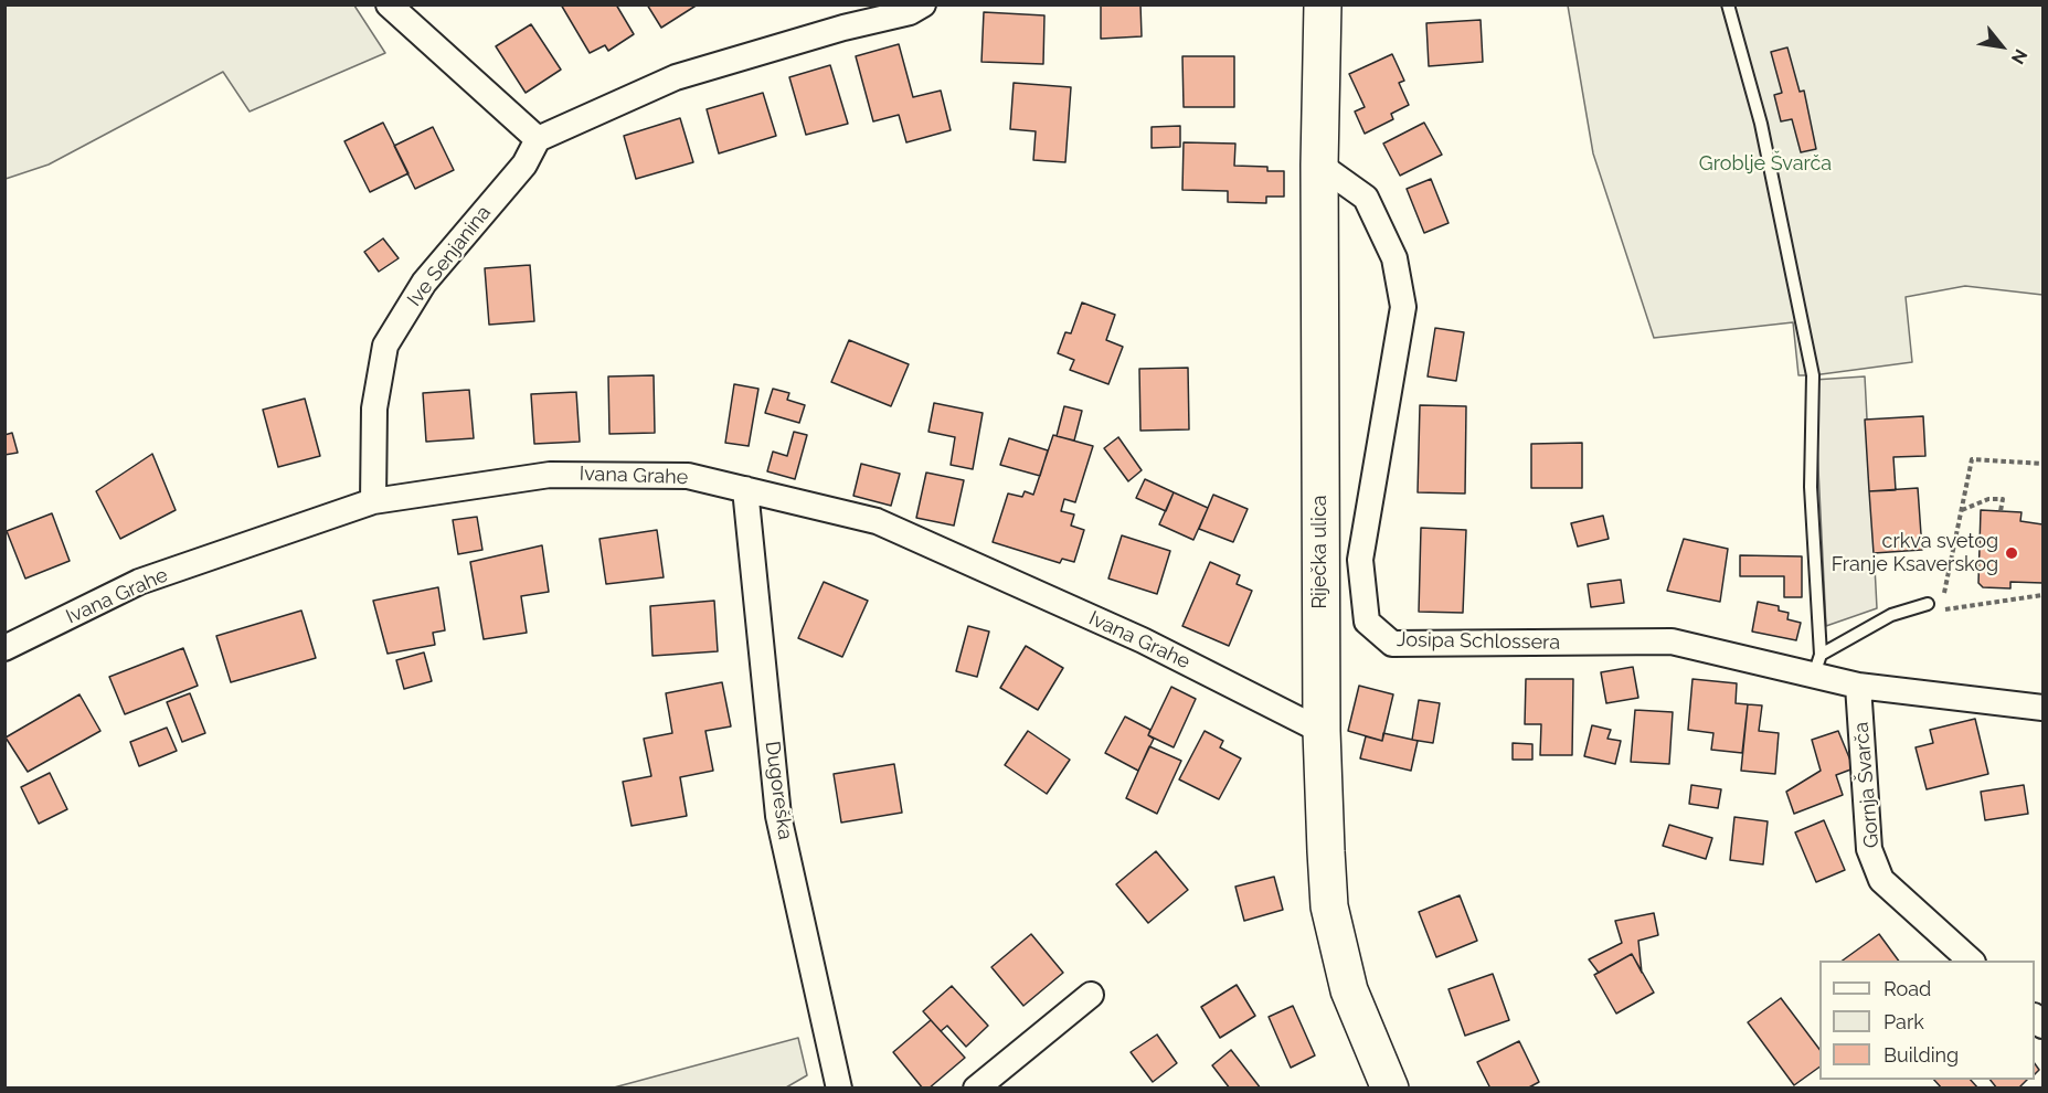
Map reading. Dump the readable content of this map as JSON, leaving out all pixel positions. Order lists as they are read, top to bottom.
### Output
{
  "streets": {
    "main road": ["Riječka ulica"],
    "street": [
      "Ive Senjanina",
      "Ivana Grahe",
      "Josipa Schlossera",
      "Gornja Švarča",
      "Dugoreška"
    ]
  },
  "crossings": [
    ["Ive Senjanina", "Ivana Grahe"],
    ["Ivana Grahe", "Riječka ulica"],
    ["Ivana Grahe", "Dugoreška"],
    ["Riječka ulica", "Josipa Schlossera"],
    ["Josipa Schlossera", "Gornja Švarča"]
  ],
  "parks": ["Groblje Švarča"],
  "places": ["crkva svetog Franje Ksaverskog"],
  "legend": ["Road", "Park", "Building"],
  "north": "bottom right"
}
